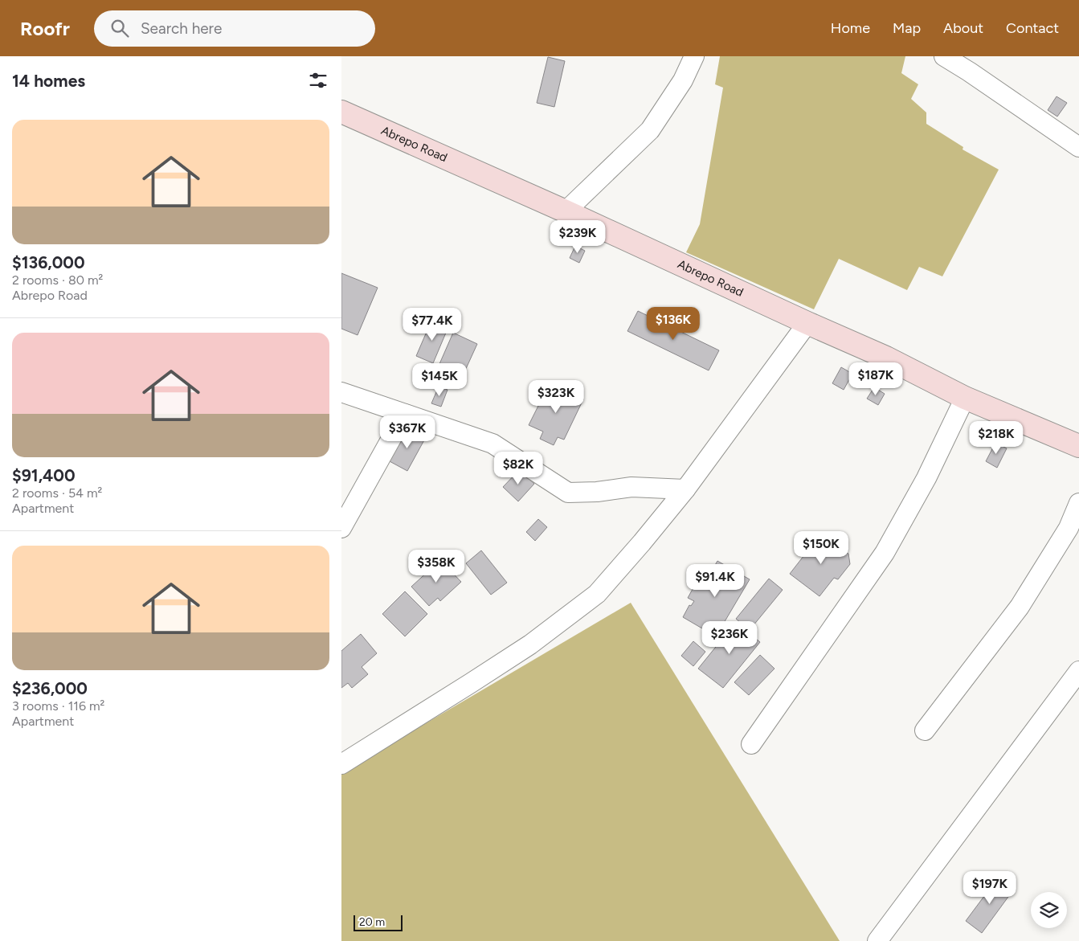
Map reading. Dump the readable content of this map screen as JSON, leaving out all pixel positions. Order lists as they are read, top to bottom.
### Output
{
  "streets": {
    "main road": ["Abrepo Road"]
  },
  "scale_bar": "20 m",
  "page": {
    "header": "Roofr",
    "search": "Search here",
    "nav": [
      "Home",
      "Map",
      "About",
      "Contact"
    ],
    "heading": "14 homes",
    "list": [
      {
        "name": "$136,000",
        "note": "2 rooms · 80 m² · Abrepo Road"
      },
      {
        "name": "$91,400",
        "note": "2 rooms · 54 m² · Apartment"
      },
      {
        "name": "$236,000",
        "note": "3 rooms · 116 m² · Apartment"
      }
    ],
    "price": [
      "$239K",
      "$136K",
      "$77.4K",
      "$187K",
      "$145K",
      "$323K",
      "$367K",
      "$218K",
      "$82K",
      "$150K",
      "$358K",
      "$91.4K",
      "$236K",
      "$197K"
    ],
    "scale": "20 m"
  }
}
